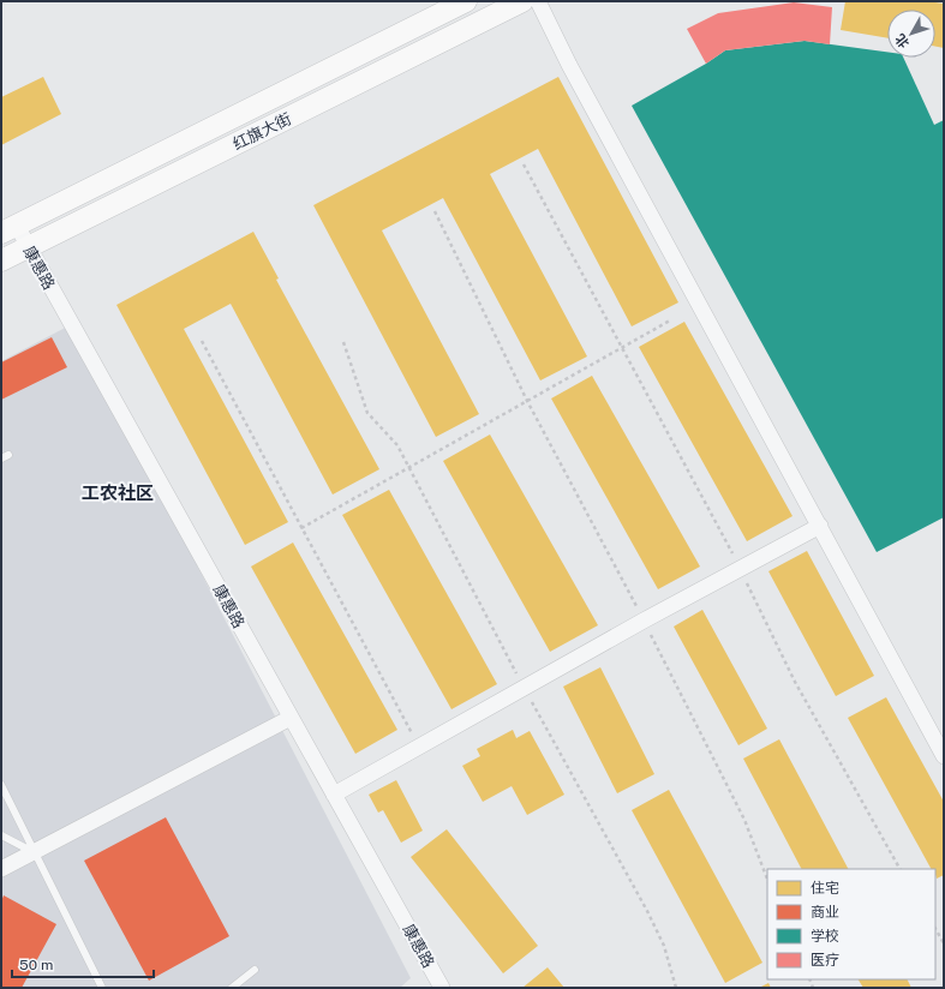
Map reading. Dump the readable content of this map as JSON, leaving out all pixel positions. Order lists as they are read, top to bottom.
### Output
{
  "streets": {
    "main road": ["红旗大街"],
    "street": ["康惠路"]
  },
  "crossings": [
    ["红旗大街", "康惠路"]
  ],
  "districts": ["工农社区"],
  "legend": [
    "住宅",
    "商业",
    "学校",
    "医疗"
  ],
  "scale_bar": "50 m",
  "north": "bottom left"
}
